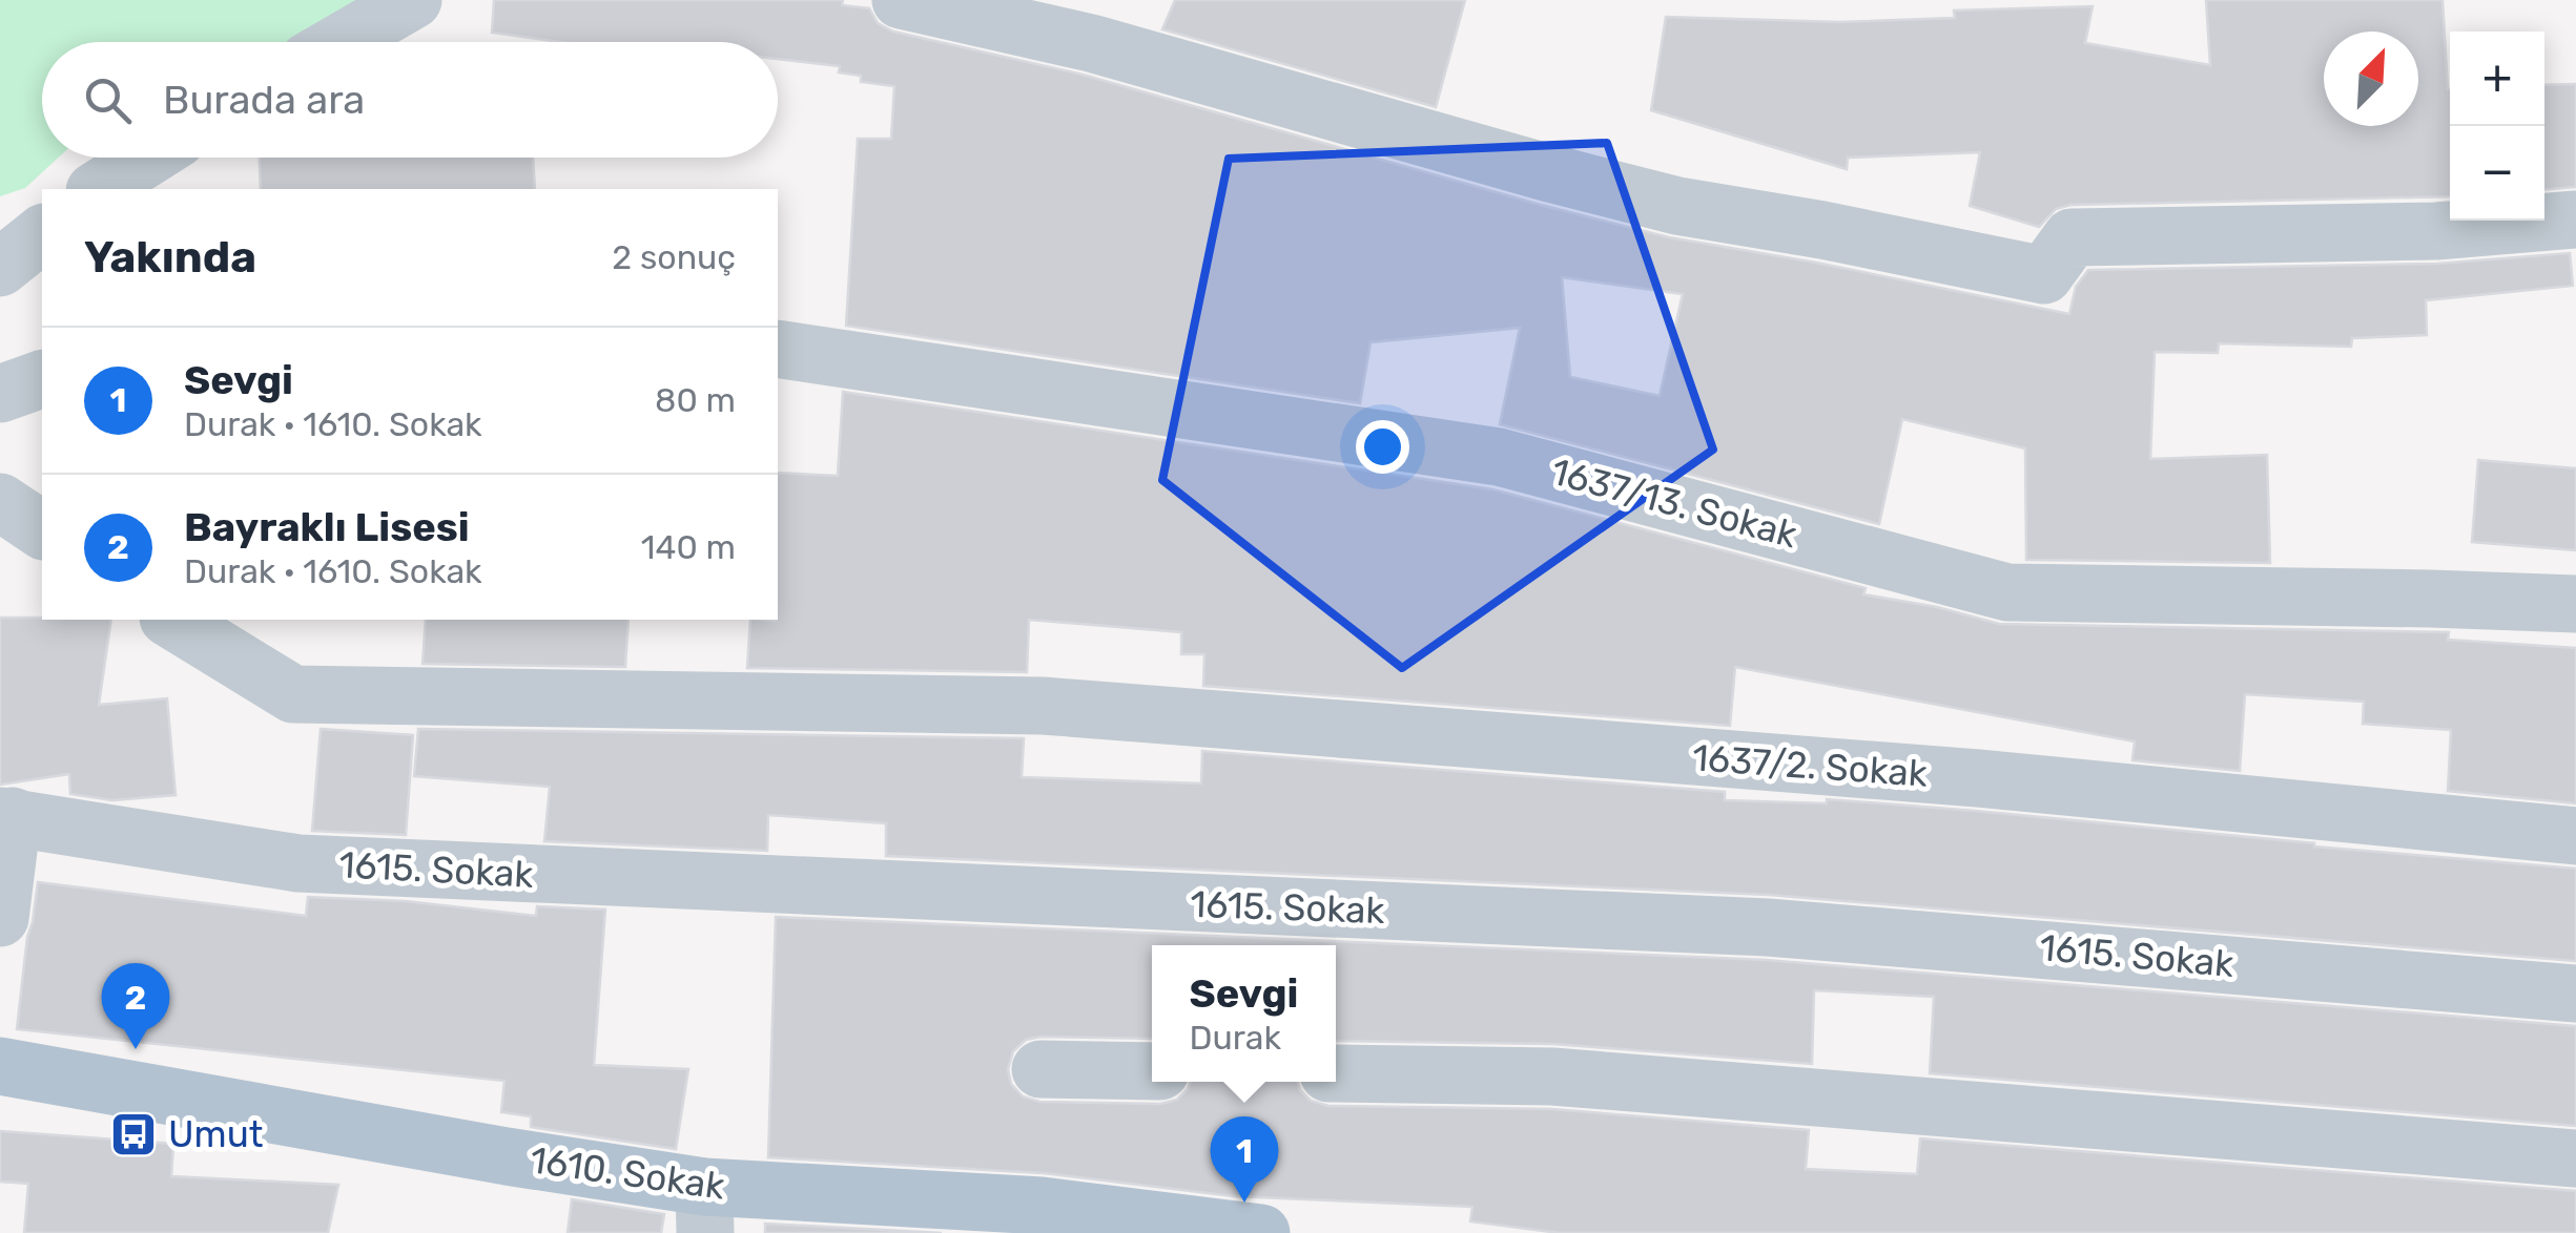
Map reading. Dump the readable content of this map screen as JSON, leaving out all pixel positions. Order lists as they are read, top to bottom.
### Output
{
  "streets": {
    "main road": ["1610. Sokak"],
    "street": ["1637/13. Sokak", "1637/2. Sokak", "1615. Sokak"]
  },
  "places": {
    "bus stop": ["Umut"]
  },
  "north": "top right",
  "page": {
    "map_buttons": ["+", "−"],
    "search": "Burada ara",
    "heading": ["Yakında", "2 sonuç"],
    "list": [
      {
        "mark": "1",
        "name": "Sevgi",
        "note": "Durak · 1610. Sokak",
        "value": "80 m"
      },
      {
        "mark": "2",
        "name": "Bayraklı Lisesi",
        "note": "Durak · 1610. Sokak",
        "value": "140 m"
      }
    ],
    "popup": ["Sevgi", "Durak"],
    "pins": ["2", "1"]
  }
}
